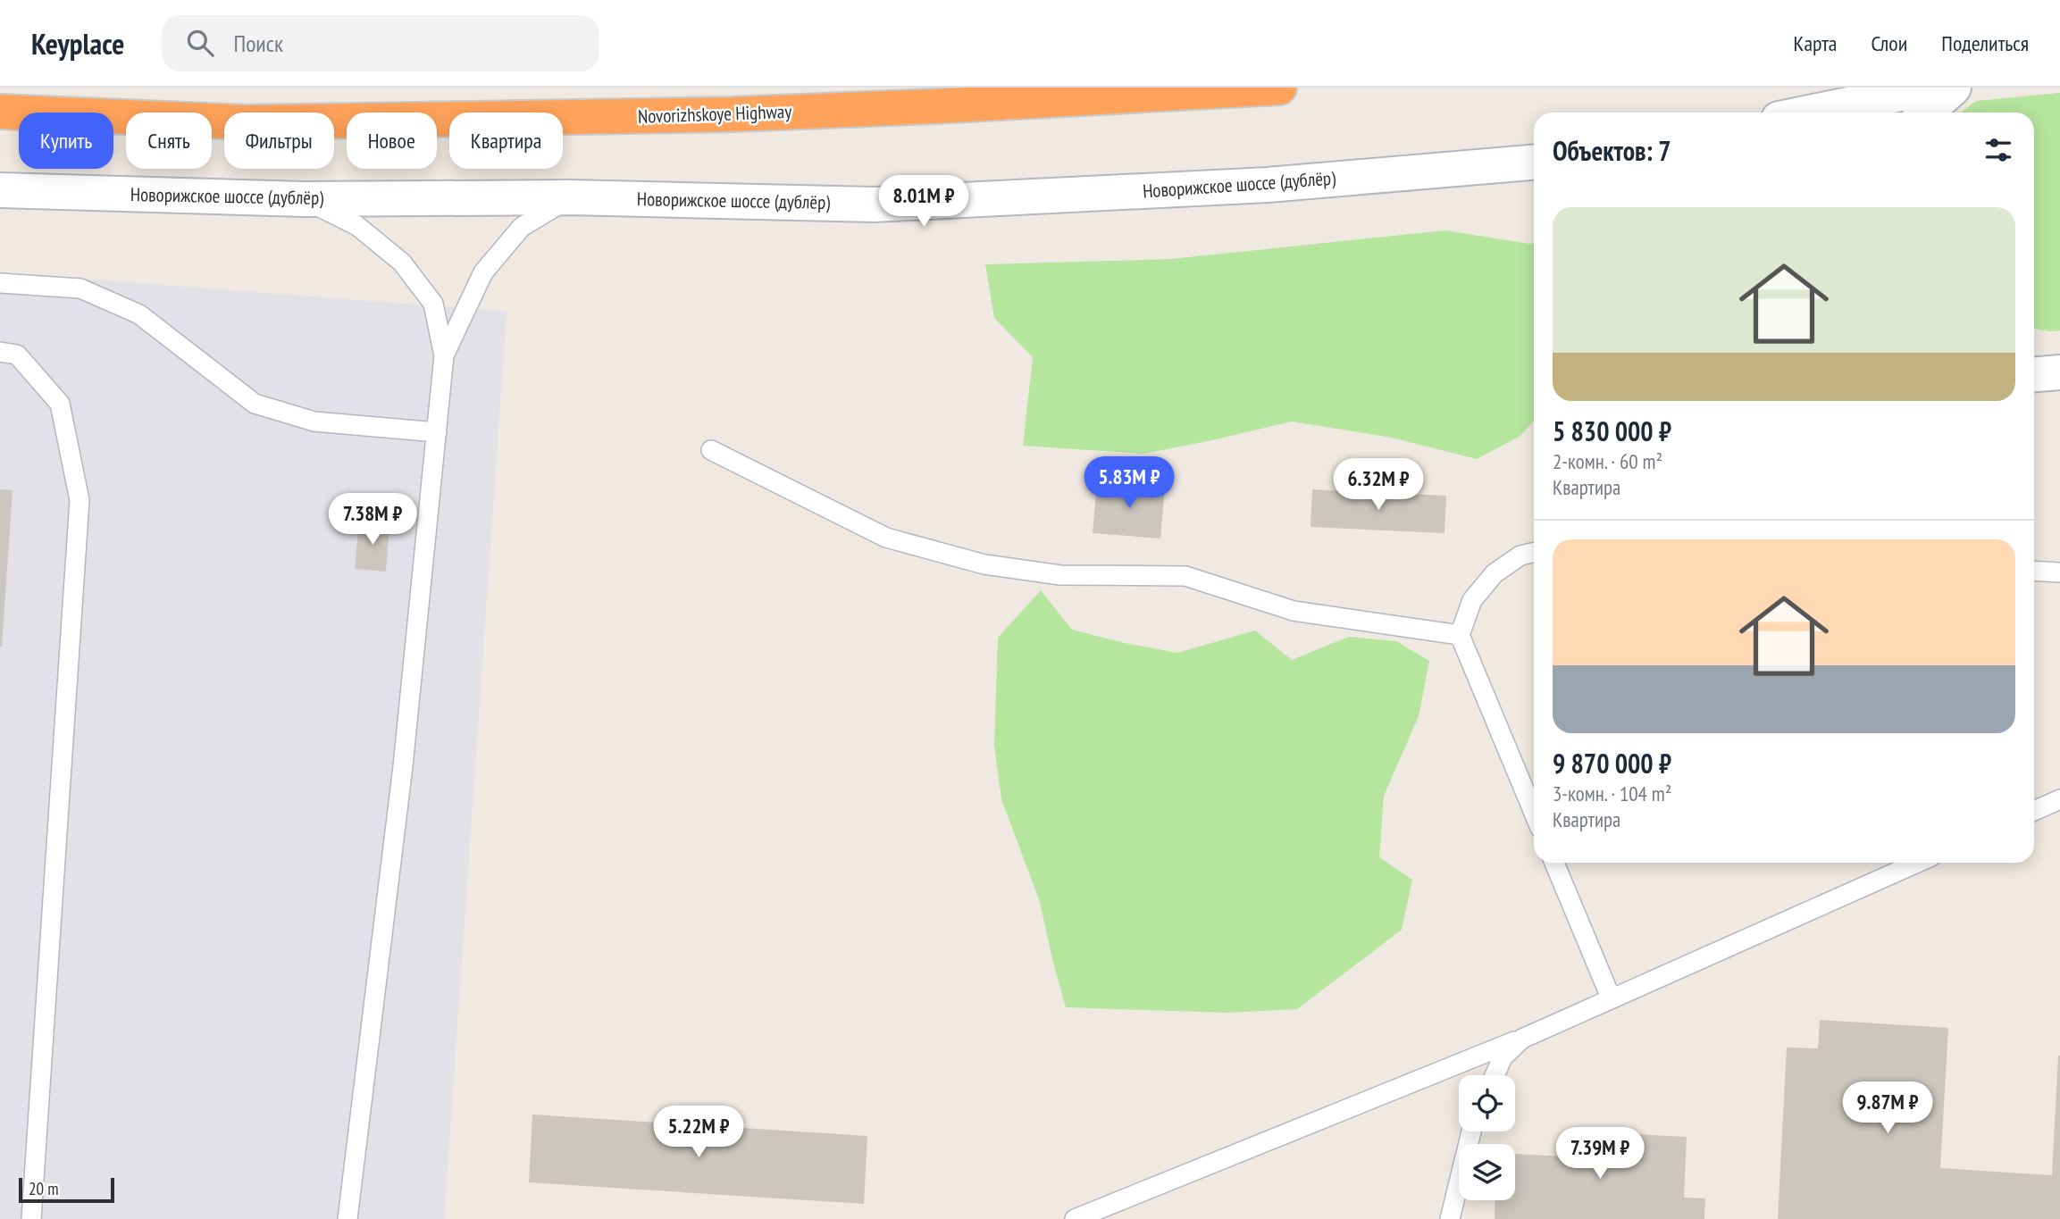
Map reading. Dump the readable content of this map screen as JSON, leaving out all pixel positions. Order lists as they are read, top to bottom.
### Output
{
  "streets": {
    "highway": ["Novorizhskoye Highway"],
    "street": ["Новорижское шоссе (дублёр)"]
  },
  "scale_bar": "20 m",
  "page": {
    "header": "Keyplace",
    "search": "Поиск",
    "nav": ["Карта", "Слои", "Поделиться"],
    "chip": [
      "Купить",
      "Снять",
      "Фильтры",
      "Новое",
      "Квартира"
    ],
    "heading": "Объектов: 7",
    "price": [
      "8.01M ₽",
      "5.83M ₽",
      "6.32M ₽",
      "7.38M ₽",
      "9.87M ₽",
      "5.22M ₽",
      "7.39M ₽"
    ],
    "list": [
      {
        "name": "5 830 000 ₽",
        "note": "2-комн. · 60 m² · Квартира"
      },
      {
        "name": "9 870 000 ₽",
        "note": "3-комн. · 104 m² · Квартира"
      }
    ],
    "scale": "20 m"
  }
}
